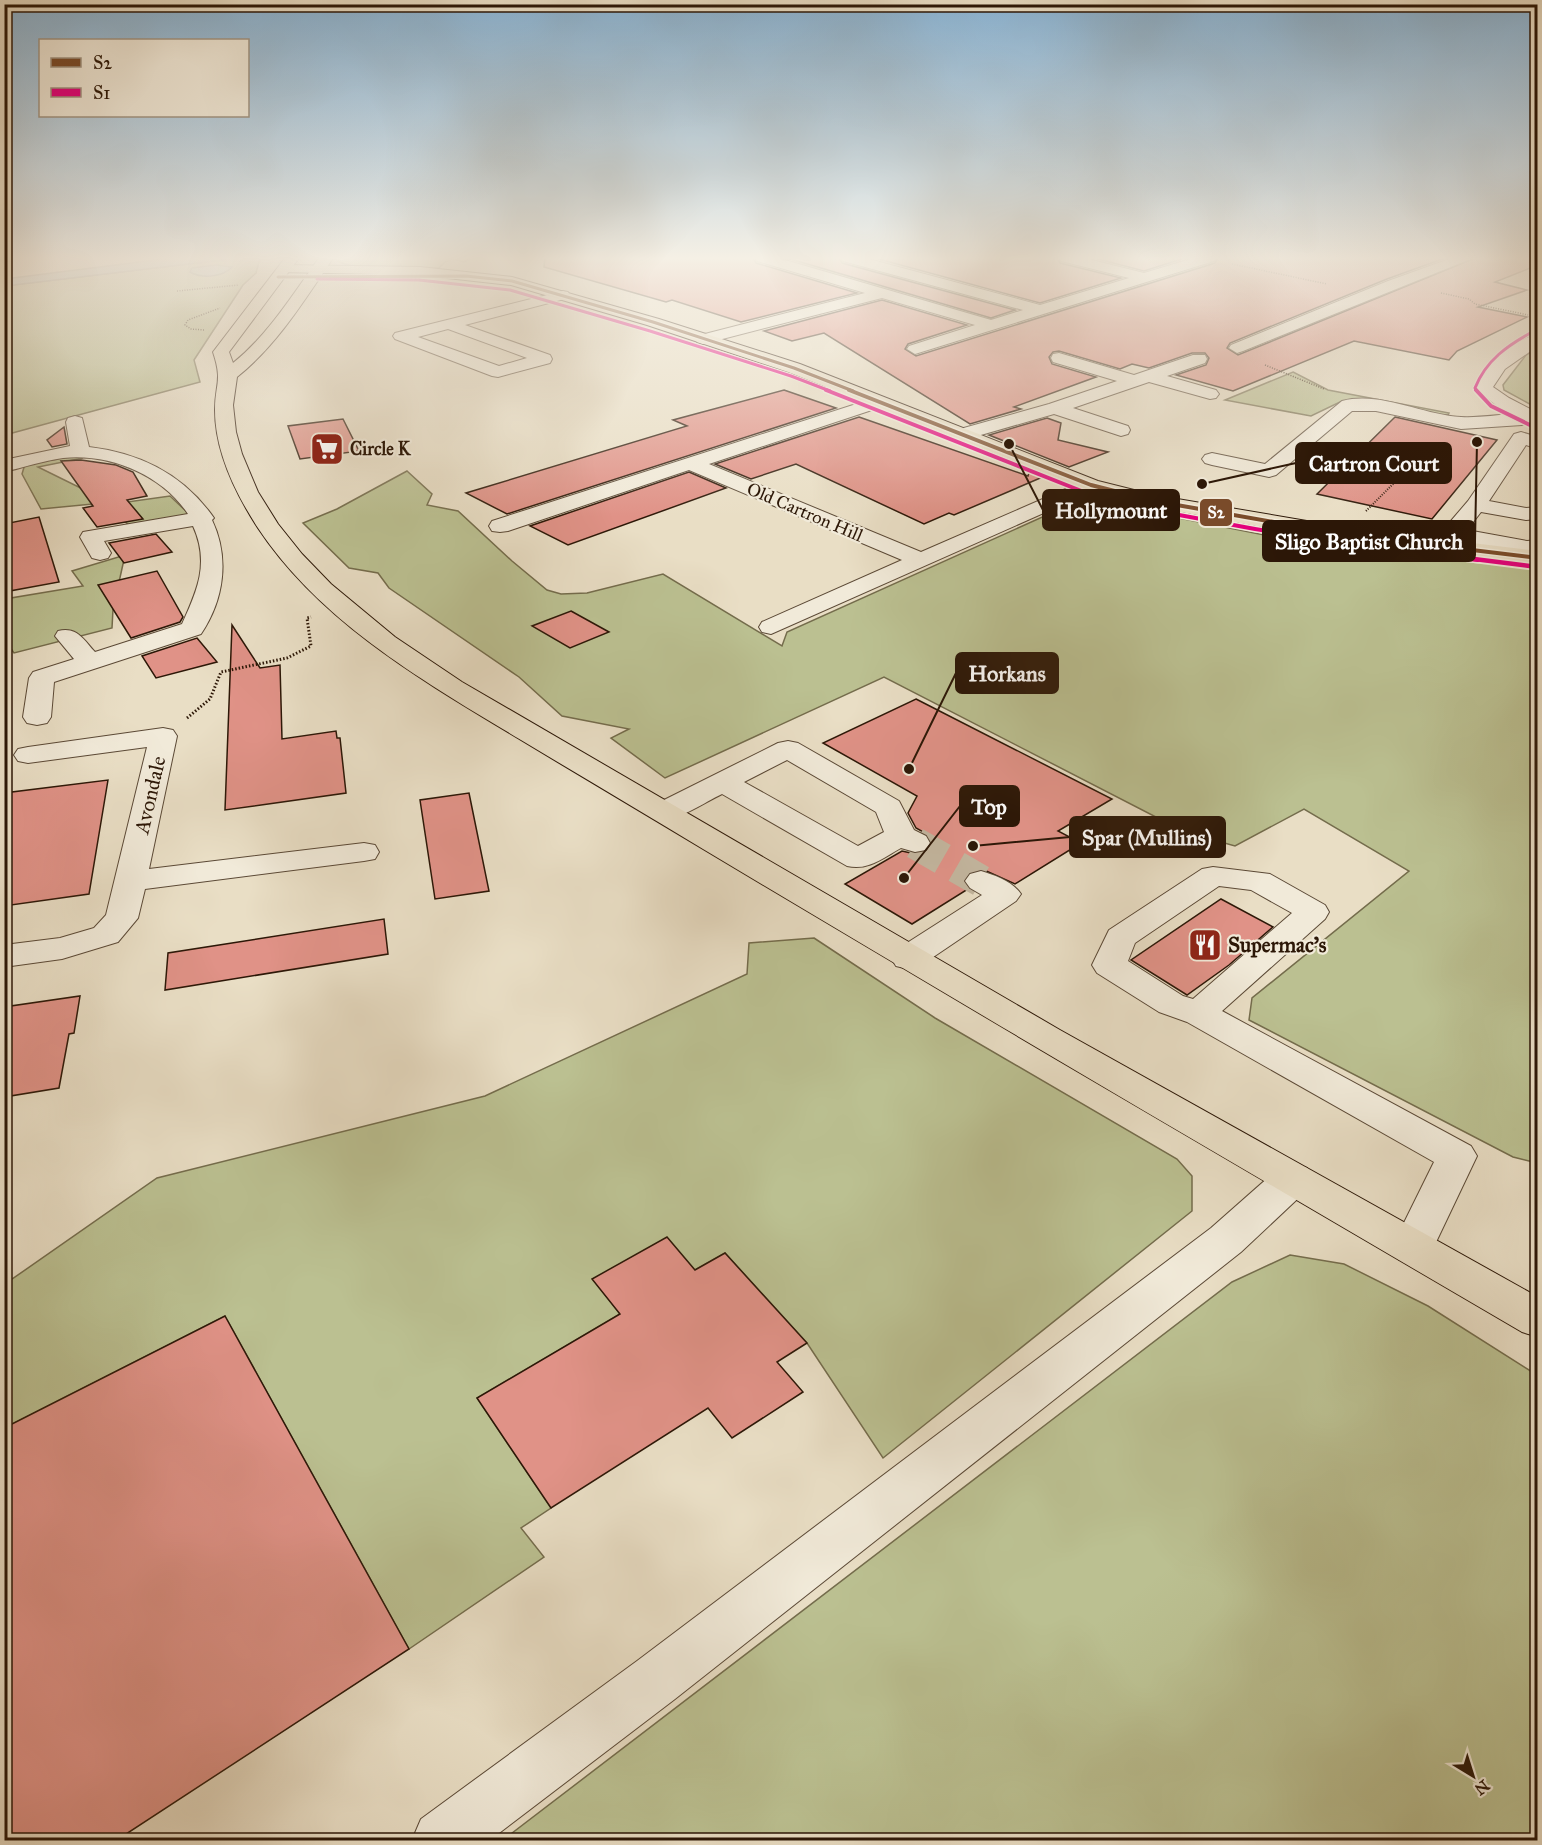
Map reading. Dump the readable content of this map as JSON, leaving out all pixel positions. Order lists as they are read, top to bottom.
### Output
{
  "streets": {
    "street": ["Old Cartron Hill", "Avondale"]
  },
  "places": {
    "other": [
      "Sligo Baptist Church",
      "Hollymount",
      "Cartron Court",
      "Horkans",
      "Spar (Mullins)",
      "Top"
    ],
    "supermarket": ["Circle K"],
    "restaurant": ["Supermac's"]
  },
  "lines": ["transit line S2", "transit line S1"],
  "legend": ["S2", "S1"],
  "north": "bottom right"
}
